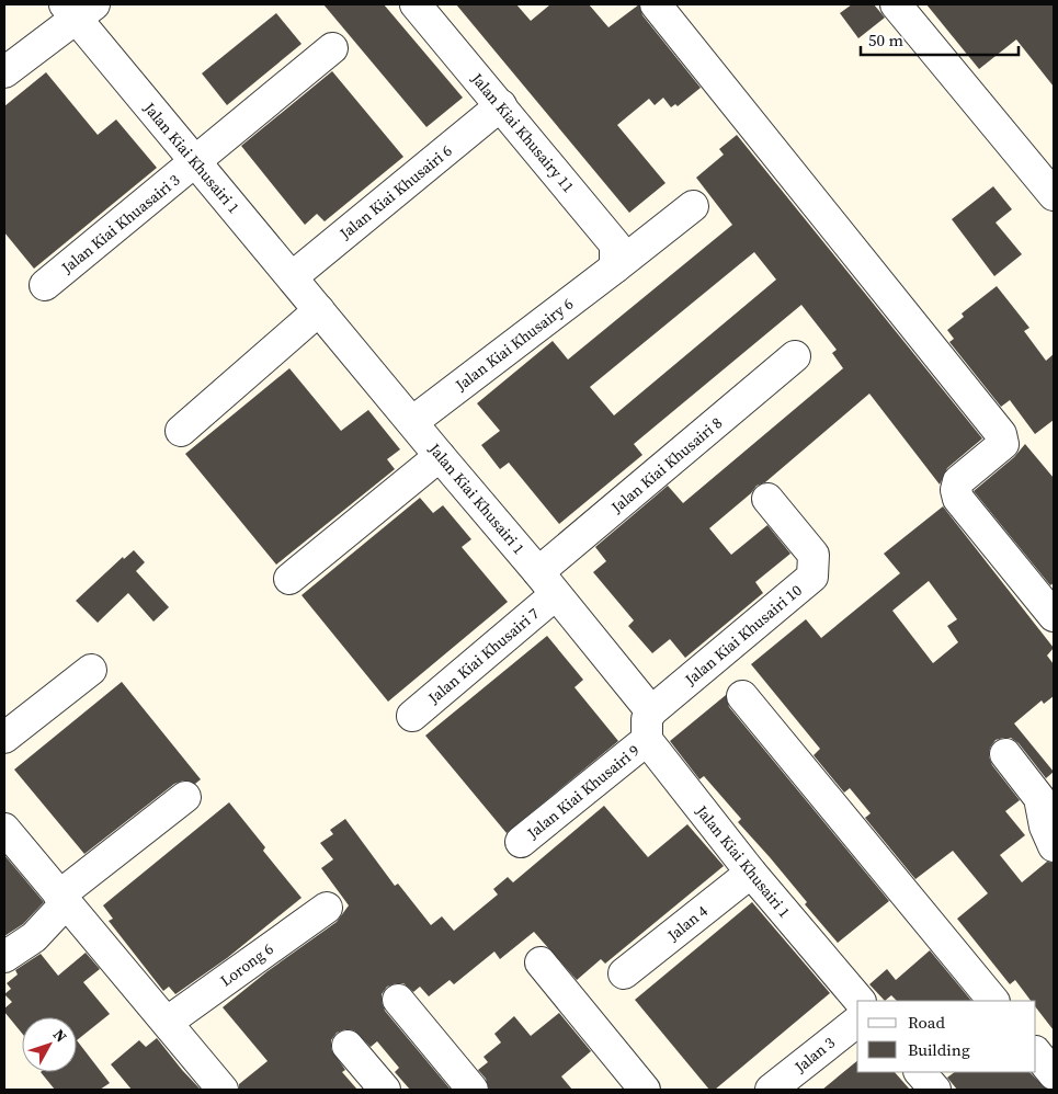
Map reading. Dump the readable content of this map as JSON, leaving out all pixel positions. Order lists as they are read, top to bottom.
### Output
{
  "streets": {
    "street": [
      "Jalan Kiai Khusairy 11",
      "Jalan Kiai Khusairi 1",
      "Jalan Kiai Khusairi 6",
      "Jalan Kiai Khuasairi 3",
      "Jalan Kiai Khusairy 6",
      "Jalan Kiai Khusairi 8",
      "Jalan Kiai Khusairi 10",
      "Jalan Kiai Khusairi 7",
      "Jalan Kiai Khusairi 9",
      "Jalan 4",
      "Lorong 6",
      "Jalan 3"
    ]
  },
  "crossings": [
    ["Jalan Kiai Khusairy 11", "Jalan Kiai Khusairi 6"],
    ["Jalan Kiai Khusairy 11", "Jalan Kiai Khusairy 6"],
    ["Jalan Kiai Khusairi 1", "Jalan Kiai Khusairi 6"],
    ["Jalan Kiai Khusairi 1", "Jalan Kiai Khuasairi 3"],
    ["Jalan Kiai Khusairi 1", "Jalan Kiai Khusairy 6"],
    ["Jalan Kiai Khusairi 1", "Jalan Kiai Khusairi 8"],
    ["Jalan Kiai Khusairi 1", "Jalan Kiai Khusairi 10"],
    ["Jalan Kiai Khusairi 1", "Jalan Kiai Khusairi 7"],
    ["Jalan Kiai Khusairi 1", "Jalan Kiai Khusairi 9"],
    ["Jalan Kiai Khusairi 1", "Jalan 4"],
    ["Jalan Kiai Khusairi 8", "Jalan Kiai Khusairi 7"]
  ],
  "legend": ["Road", "Building"],
  "scale_bar": "50 m",
  "north": "top right"
}
